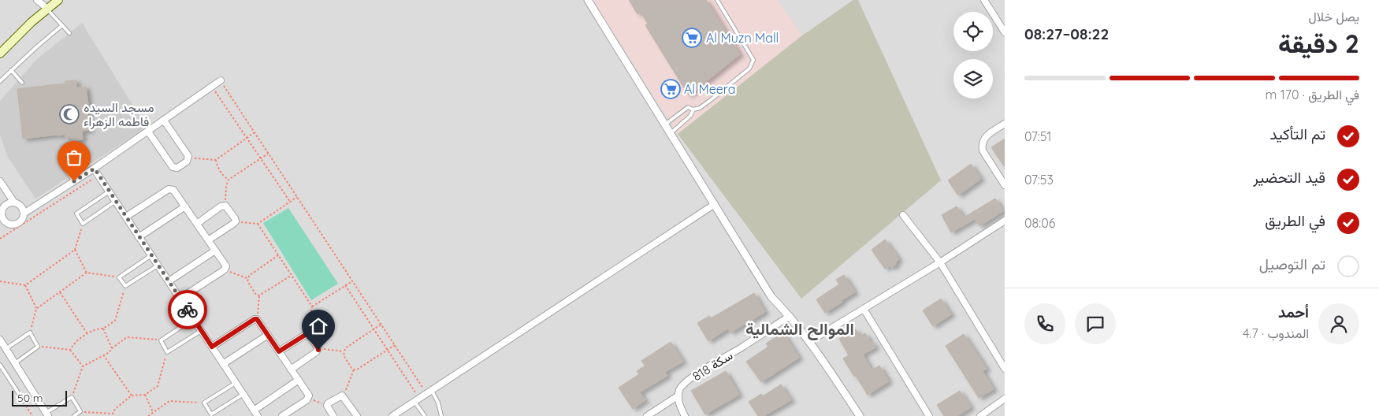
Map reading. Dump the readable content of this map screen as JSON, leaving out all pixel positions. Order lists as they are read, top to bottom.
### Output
{
  "streets": {
    "street": ["سكة 818"]
  },
  "districts": ["الموالح الشمالية"],
  "places": {
    "supermarket": ["Al Muzn Mall", "Al Meera"],
    "mosque": ["مسجد السيده فاطمه الزهراء"]
  },
  "scale_bar": "50 m",
  "page": {
    "heading": ["2 دقيقة", "يصل خلال", "08:22–08:27"],
    "panel": ["أحمد", "المندوب · 4.7"],
    "bar": "في الطريق · 170 m",
    "list": [
      ["تم التأكيد", "07:51"],
      ["قيد التحضير", "07:53"],
      ["في الطريق", "08:06"],
      "تم التوصيل"
    ],
    "scale": "50 m"
  }
}
